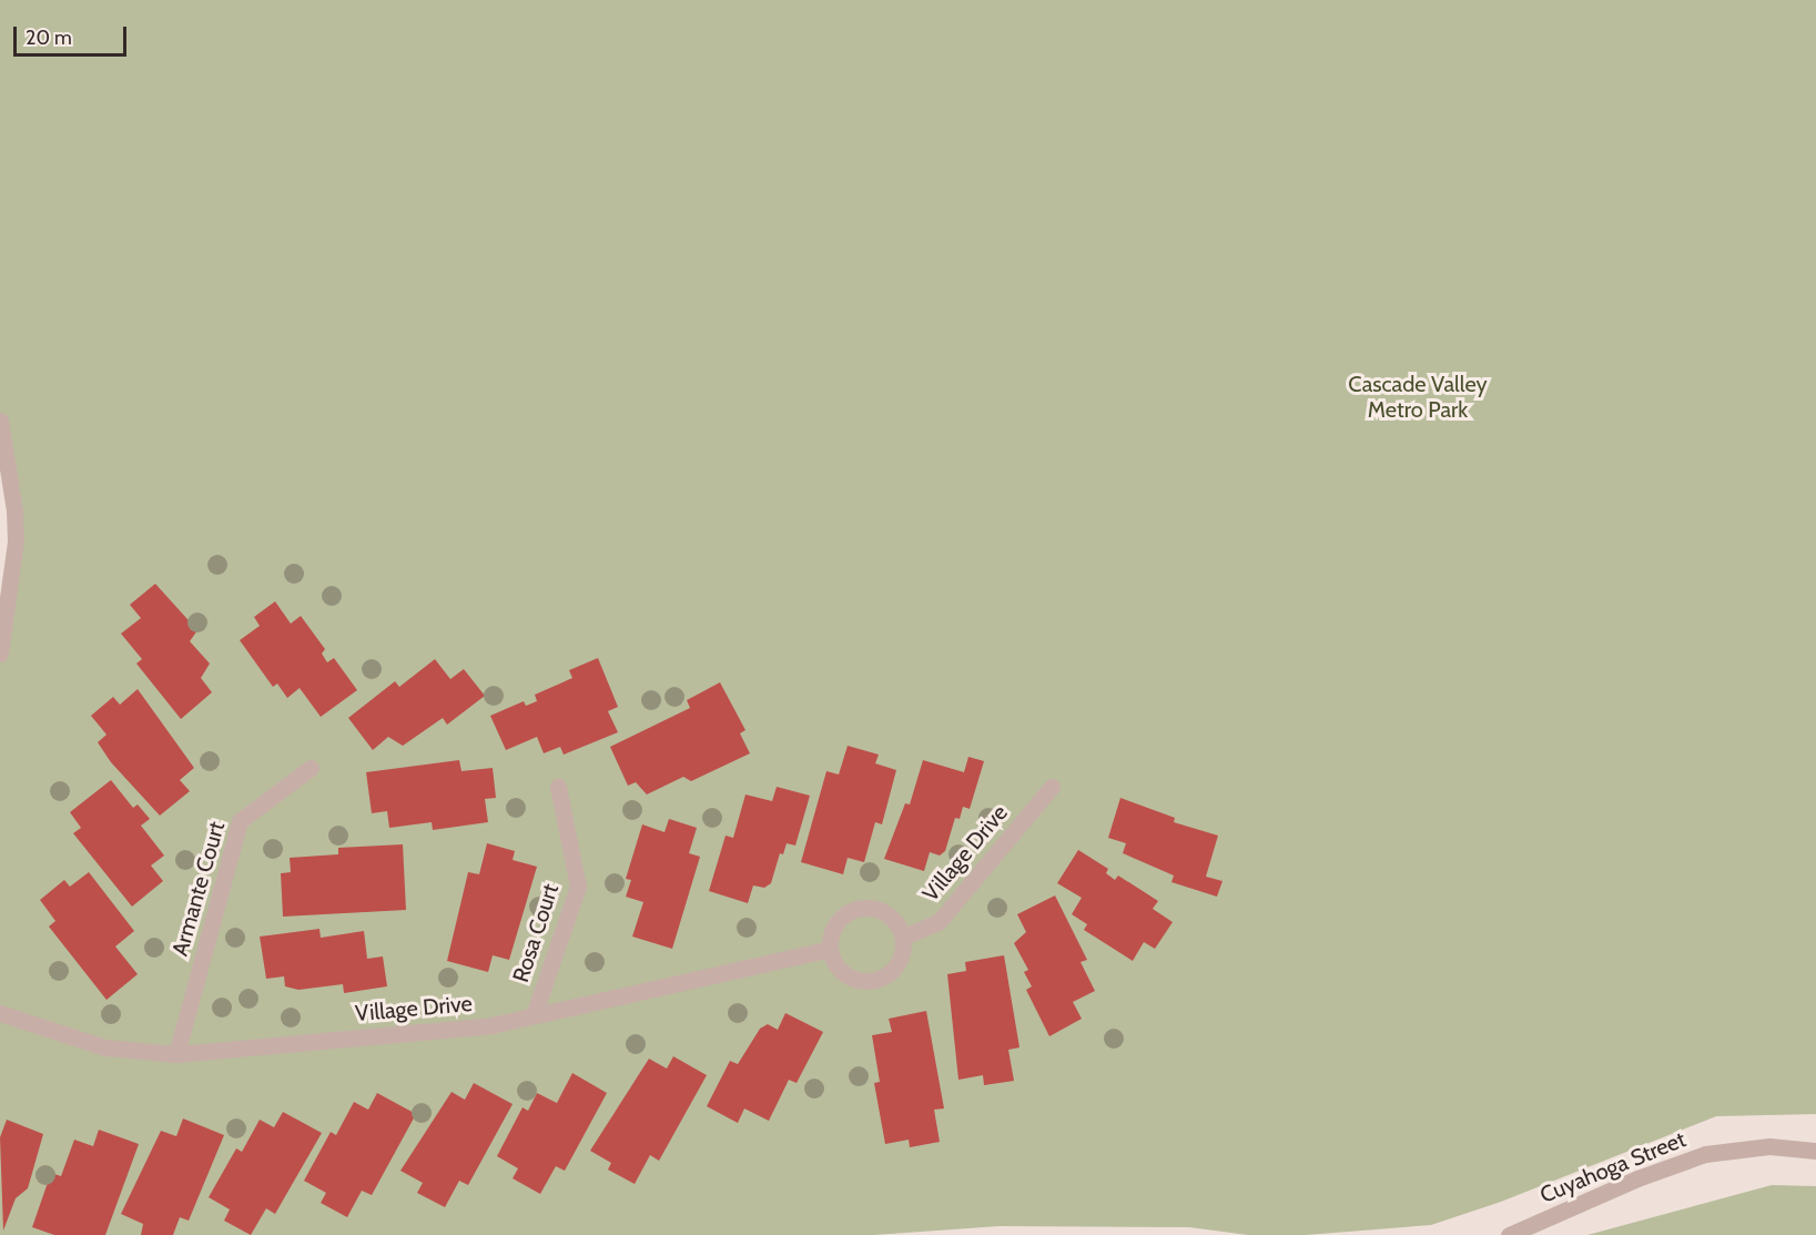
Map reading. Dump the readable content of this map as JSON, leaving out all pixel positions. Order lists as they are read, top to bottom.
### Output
{
  "streets": {
    "street": [
      "Village Drive",
      "Armante Court",
      "Rosa Court",
      "Cuyahoga Street"
    ]
  },
  "crossings": [
    ["Village Drive", "Armante Court"],
    ["Village Drive", "Rosa Court"]
  ],
  "parks": ["Cascade Valley Metro Park"],
  "scale_bar": "20 m"
}
